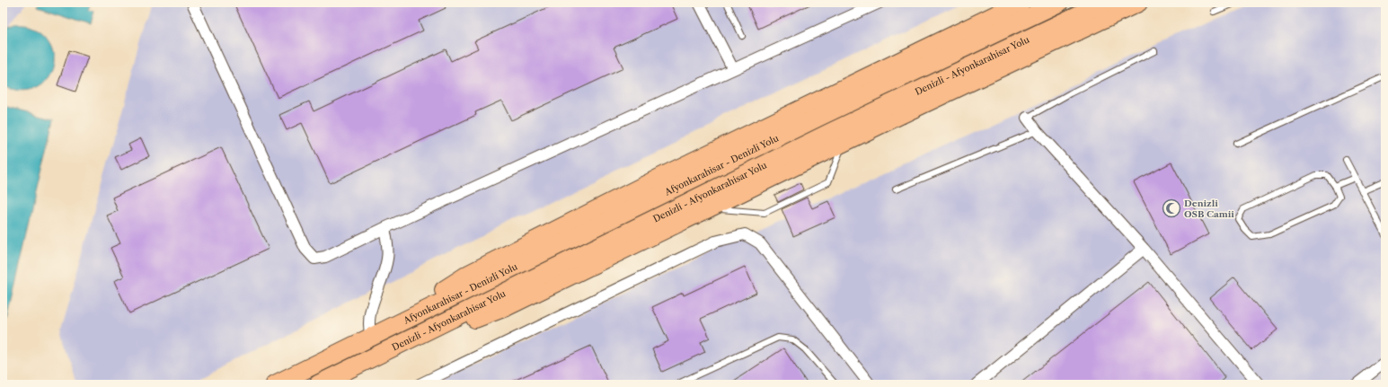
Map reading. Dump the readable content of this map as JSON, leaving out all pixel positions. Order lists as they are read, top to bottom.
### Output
{
  "streets": {
    "highway": ["Denizli - Afyonkarahisar Yolu", "Afyonkarahisar - Denizli Yolu"]
  },
  "places": {
    "mosque": ["Denizli OSB Camii"]
  }
}
